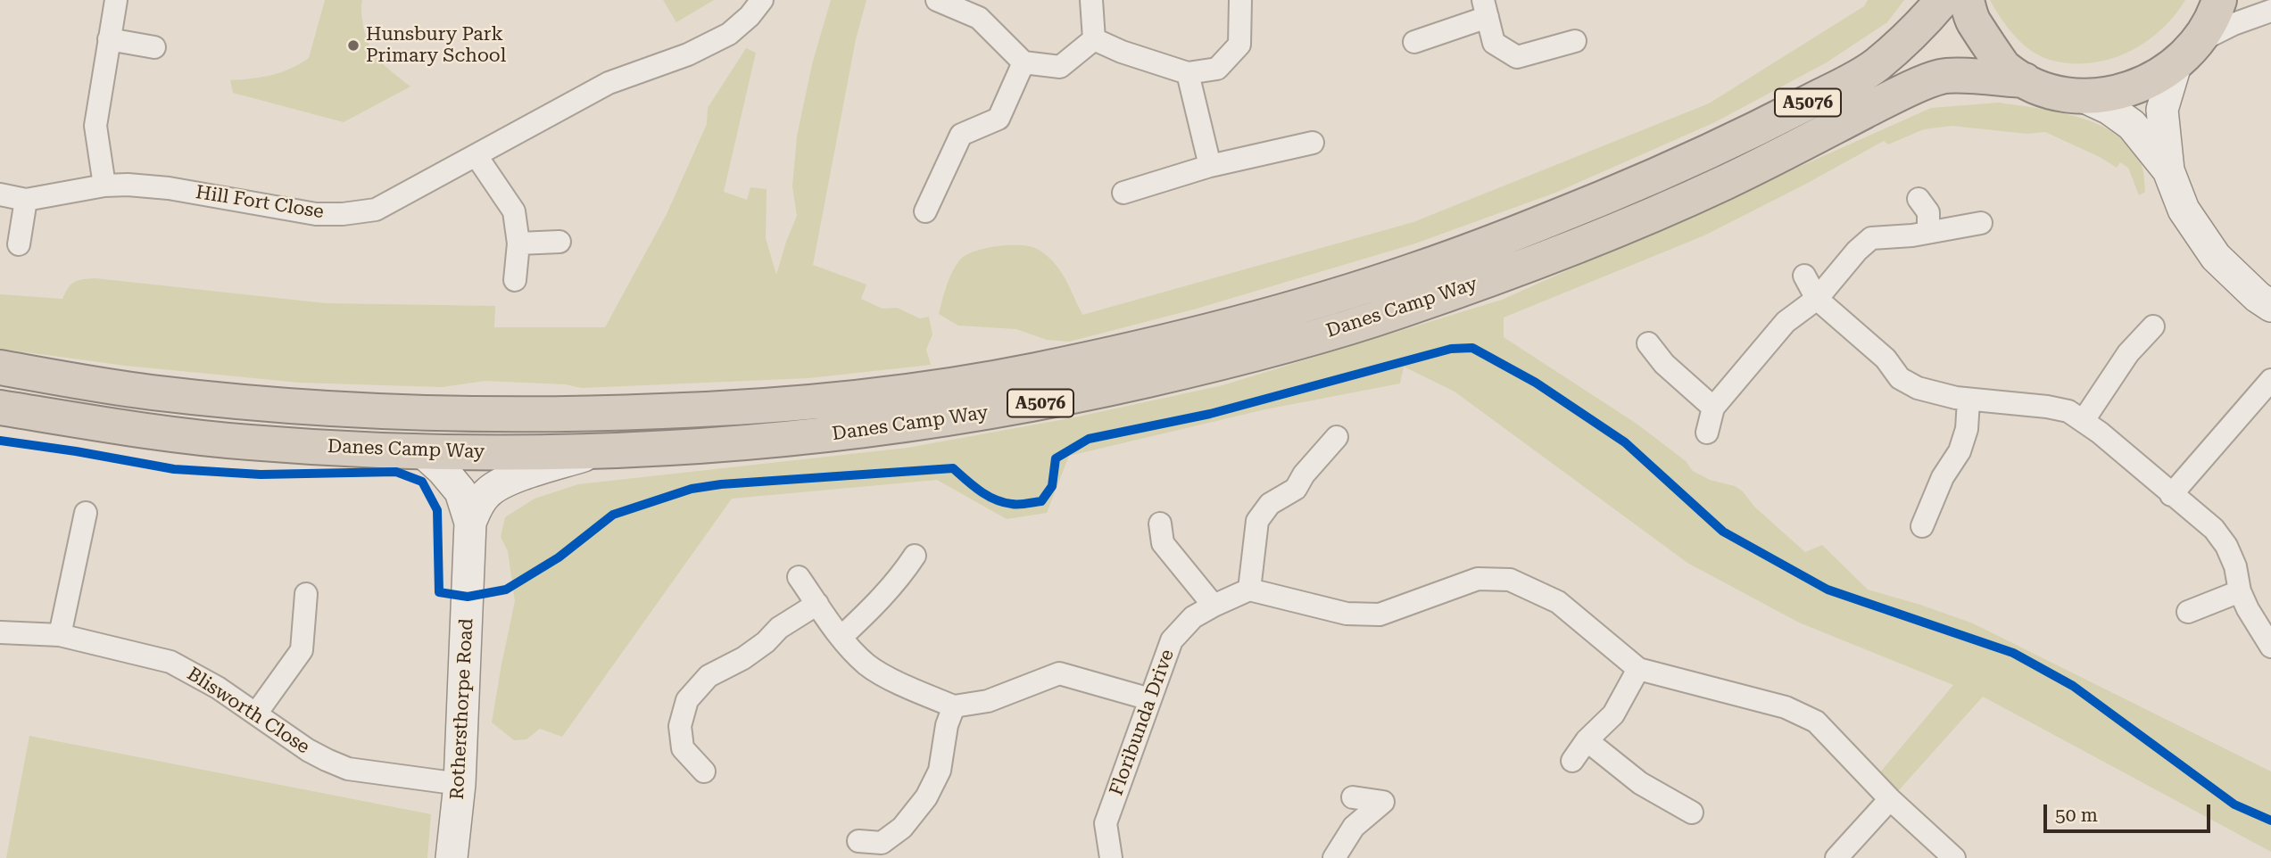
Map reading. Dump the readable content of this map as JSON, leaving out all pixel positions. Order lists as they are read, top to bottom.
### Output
{
  "streets": {
    "highway": ["A5076", "Danes Camp Way"],
    "street": [
      "Hill Fort Close",
      "Rothersthorpe Road",
      "Blisworth Close",
      "Floribunda Drive"
    ]
  },
  "crossings": [
    ["Danes Camp Way", "Rothersthorpe Road"],
    ["Rothersthorpe Road", "Blisworth Close"]
  ],
  "places": ["Hunsbury Park Primary School"],
  "scale_bar": "50 m"
}
